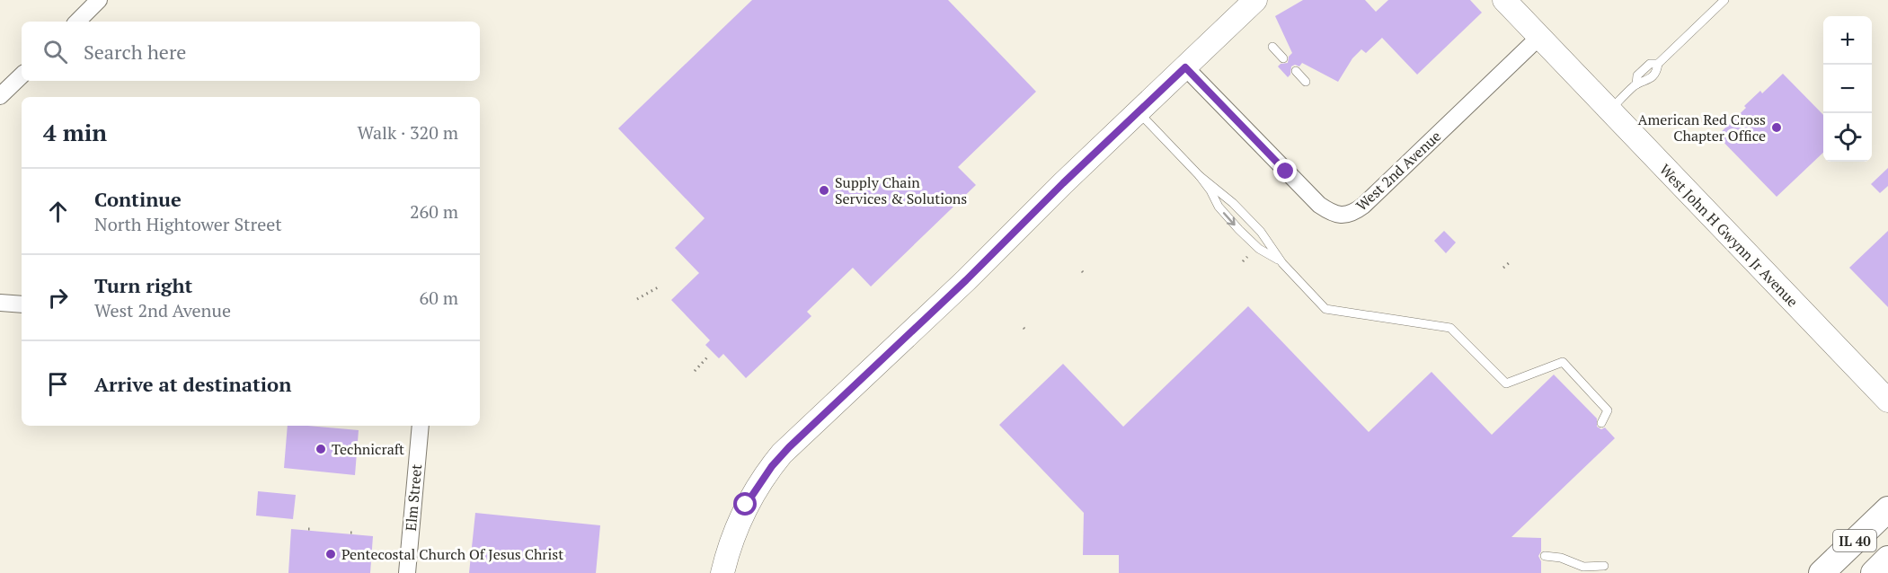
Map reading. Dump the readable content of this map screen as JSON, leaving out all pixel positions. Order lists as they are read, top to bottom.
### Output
{
  "streets": {
    "main road": ["IL 40"],
    "street": ["West 2nd Avenue", "West John H Gwynn Jr Avenue", "Elm Street"]
  },
  "crossings": [
    ["West 2nd Avenue", "West John H Gwynn Jr Avenue"]
  ],
  "places": [
    "American Red Cross Chapter Office",
    "Supply Chain Services & Solutions",
    "Technicraft",
    "Pentecostal Church Of Jesus Christ"
  ],
  "page": {
    "map_buttons": ["+", "−"],
    "search": "Search here",
    "heading": ["4 min", "Walk · 320 m"],
    "list": [
      ["Continue", "North Hightower Street", "260 m"],
      ["Turn right", "West 2nd Avenue", "60 m"],
      "Arrive at destination"
    ]
  }
}
